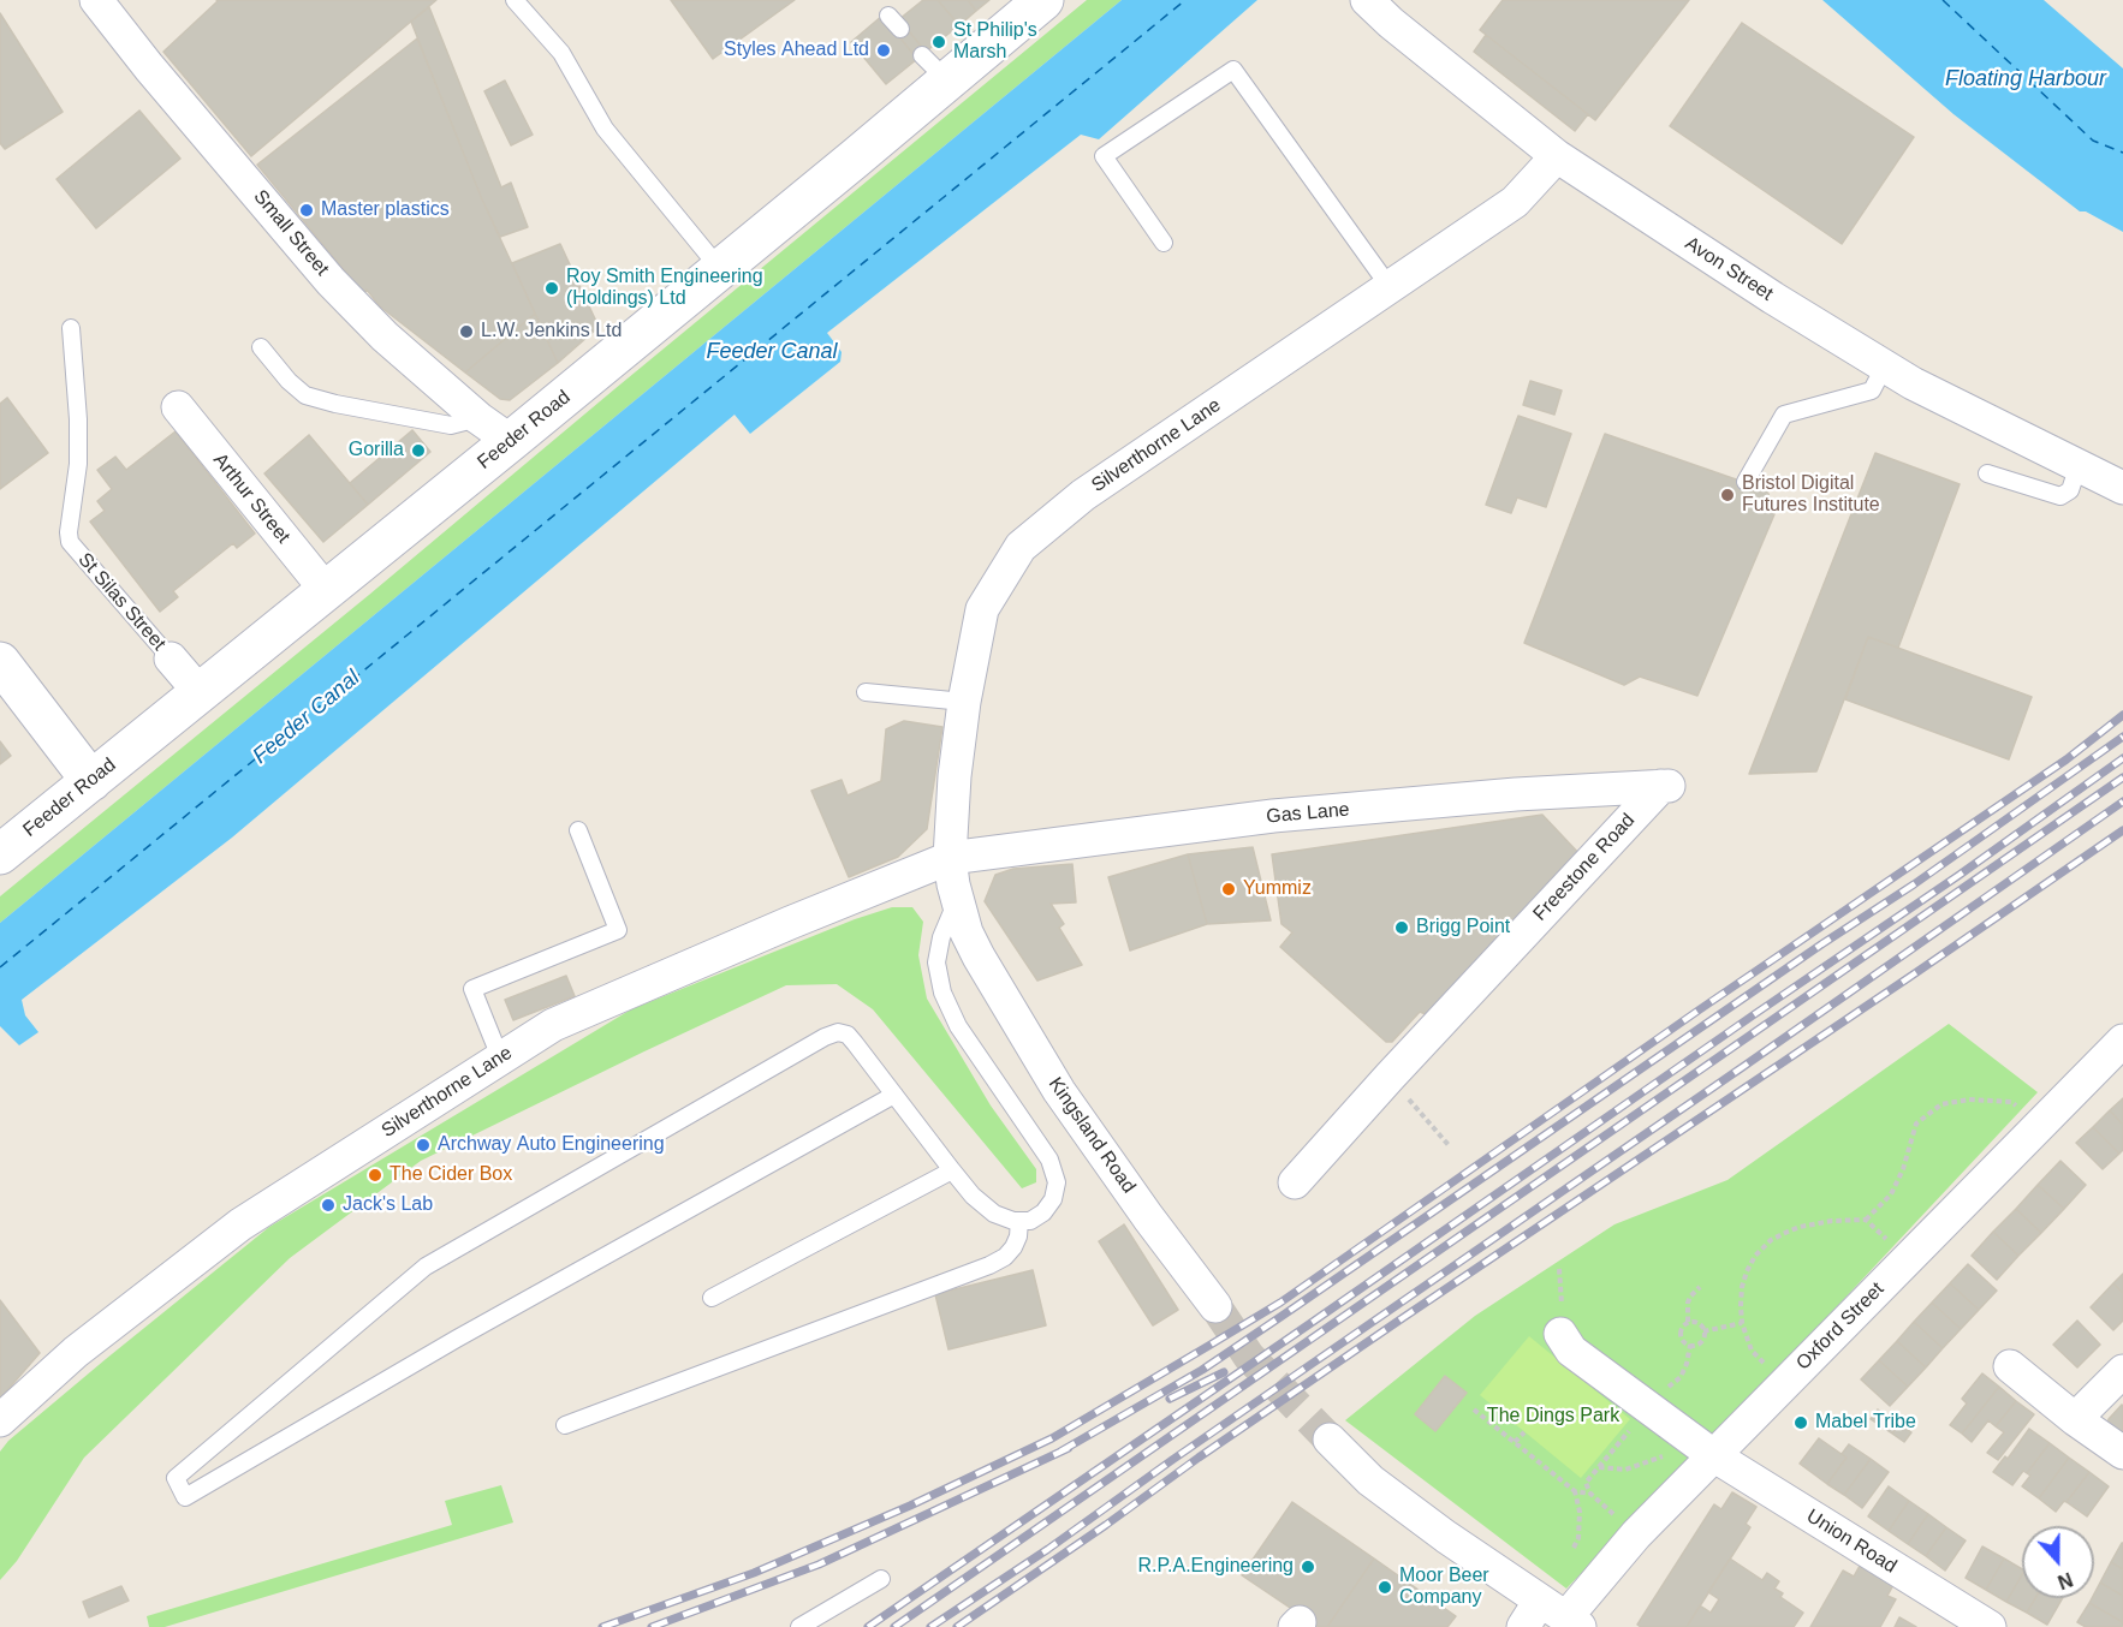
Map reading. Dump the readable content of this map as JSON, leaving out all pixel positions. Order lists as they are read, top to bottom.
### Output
{
  "streets": {
    "street": [
      "Small Street",
      "Avon Street",
      "Feeder Road",
      "Silverthorne Lane",
      "Arthur Street",
      "St Silas Street",
      "Gas Lane",
      "Freestone Road",
      "Kingsland Road",
      "Oxford Street",
      "Union Road"
    ]
  },
  "crossings": [
    ["Small Street", "Feeder Road"],
    ["Avon Street", "Silverthorne Lane"],
    ["Feeder Road", "Arthur Street"],
    ["Feeder Road", "St Silas Street"],
    ["Silverthorne Lane", "Gas Lane"],
    ["Silverthorne Lane", "Kingsland Road"],
    ["Gas Lane", "Freestone Road"],
    ["Oxford Street", "Union Road"]
  ],
  "water": ["Floating Harbour", "Feeder Canal"],
  "parks": ["The Dings Park"],
  "places": [
    "St Philip's Marsh",
    "Styles Ahead Ltd",
    "Master plastics",
    "Roy Smith Engineering (Holdings) Ltd",
    "L.W. Jenkins Ltd",
    "Gorilla",
    "Bristol Digital Futures Institute",
    "Yummiz",
    "Brigg Point",
    "Archway Auto Engineering",
    "The Cider Box",
    "Jack's Lab",
    "Mabel Tribe",
    "R.P.A.Engineering",
    "Moor Beer Company"
  ],
  "north": "bottom"
}
